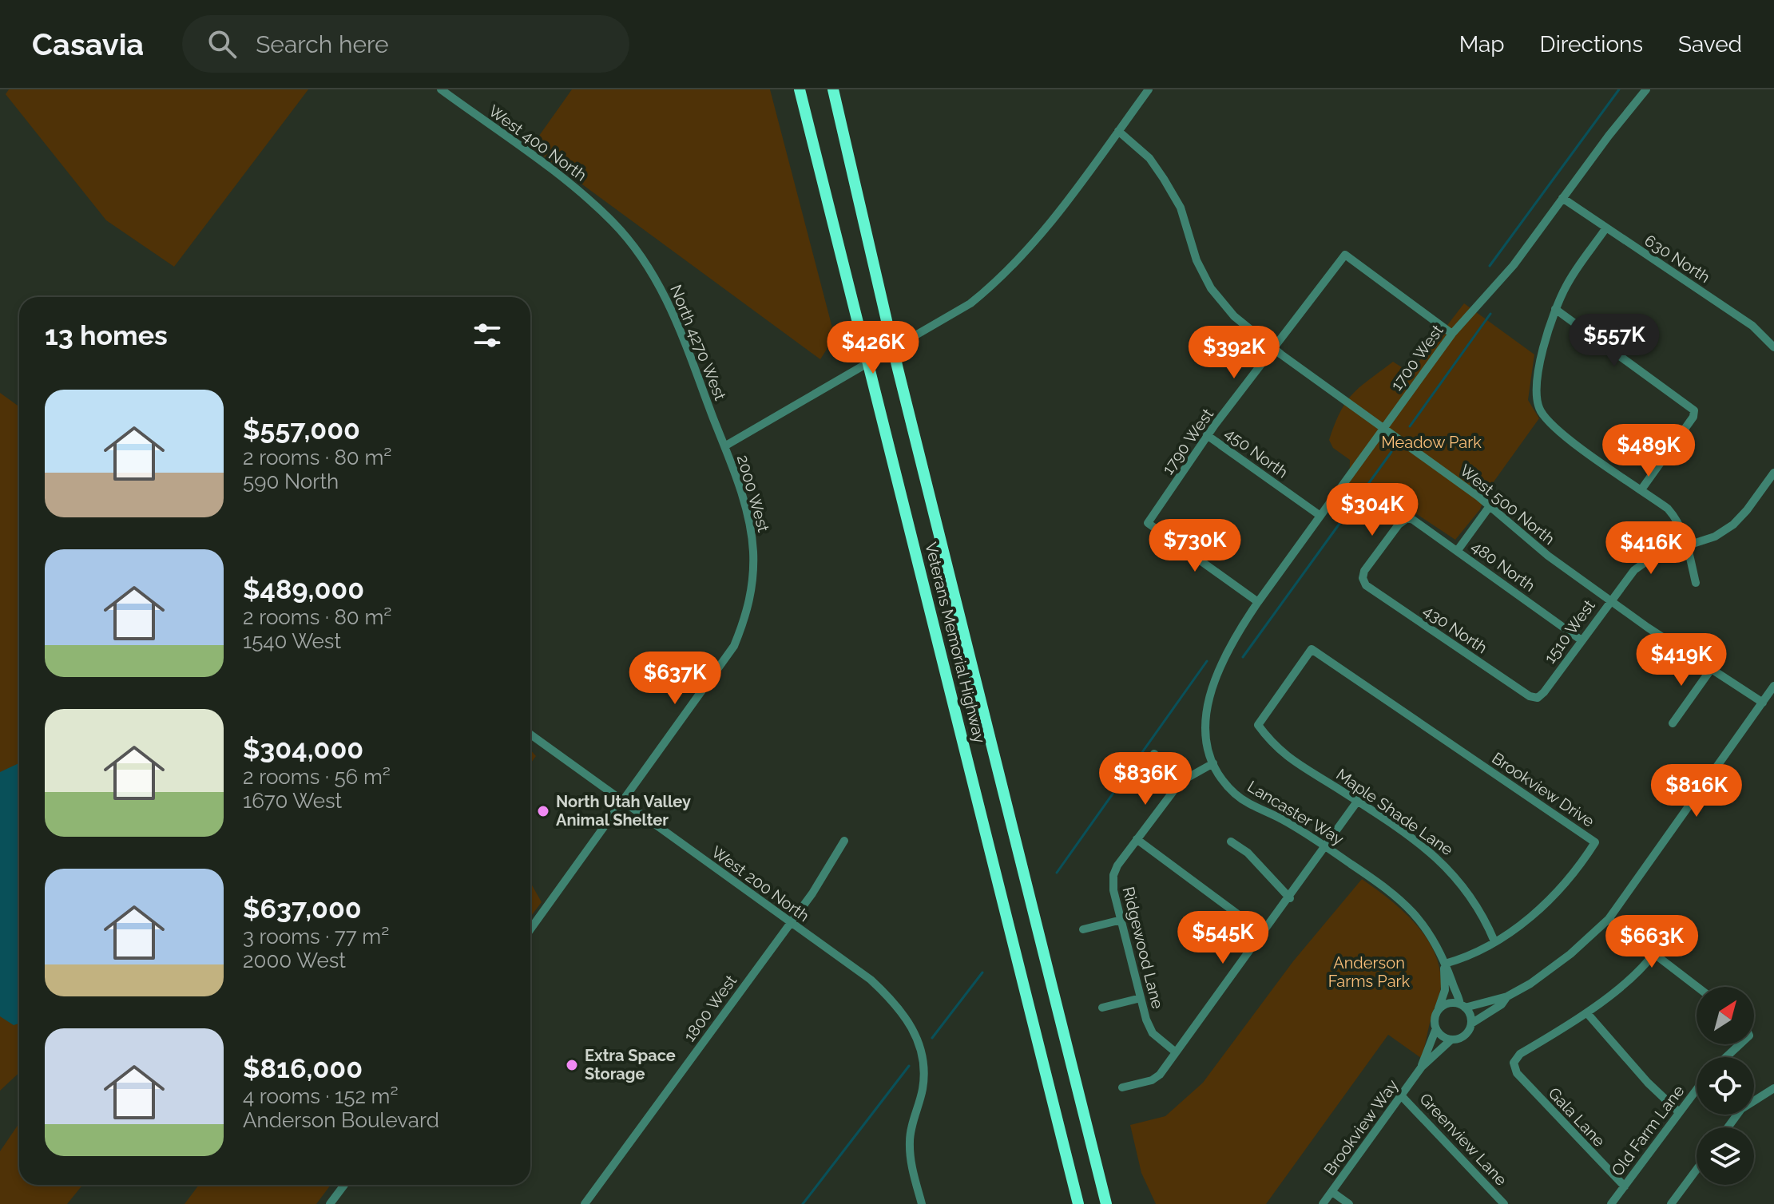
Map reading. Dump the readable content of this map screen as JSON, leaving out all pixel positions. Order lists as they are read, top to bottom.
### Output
{
  "streets": {
    "highway": ["Veterans Memorial Highway"],
    "street": [
      "West 400 North",
      "630 North",
      "North 4270 West",
      "1700 West",
      "1790 West",
      "450 North",
      "2000 West",
      "West 500 North",
      "480 North",
      "430 North",
      "1510 West",
      "Brookview Drive",
      "Maple Shade Lane",
      "Lancaster Way",
      "West 200 North",
      "Ridgewood Lane",
      "1800 West",
      "Gala Lane",
      "Brookview Way",
      "Old Farm Lane",
      "Greenview Lane"
    ]
  },
  "crossings": [
    ["West 400 North", "North 4270 West"],
    ["630 North", "1700 West"],
    ["North 4270 West", "2000 West"],
    ["1700 West", "1790 West"],
    ["1700 West", "450 North"],
    ["1700 West", "West 500 North"],
    ["1700 West", "Lancaster Way"],
    ["1790 West", "450 North"],
    ["1790 West", "West 500 North"],
    ["2000 West", "West 200 North"],
    ["West 500 North", "1510 West"],
    ["480 North", "430 North"],
    ["480 North", "1510 West"],
    ["430 North", "1510 West"],
    ["Brookview Drive", "Maple Shade Lane"],
    ["Brookview Drive", "Lancaster Way"],
    ["Lancaster Way", "Ridgewood Lane"],
    ["Lancaster Way", "Brookview Way"],
    ["West 200 North", "1800 West"],
    ["Gala Lane", "Old Farm Lane"],
    ["Brookview Way", "Greenview Lane"]
  ],
  "parks": ["Meadow Park", "Anderson Farms Park"],
  "places": ["North Utah Valley Animal Shelter", "Extra Space Storage"],
  "north": "top right",
  "page": {
    "header": "Casavia",
    "search": "Search here",
    "nav": ["Map", "Directions", "Saved"],
    "heading": "13 homes",
    "price": [
      "$557K",
      "$426K",
      "$392K",
      "$489K",
      "$304K",
      "$730K",
      "$416K",
      "$419K",
      "$637K",
      "$836K",
      "$816K",
      "$545K",
      "$663K"
    ],
    "list": [
      {
        "name": "$557,000",
        "note": "2 rooms · 80 m² · 590 North"
      },
      {
        "name": "$489,000",
        "note": "2 rooms · 80 m² · 1540 West"
      },
      {
        "name": "$304,000",
        "note": "2 rooms · 56 m² · 1670 West"
      },
      {
        "name": "$637,000",
        "note": "3 rooms · 77 m² · 2000 West"
      },
      {
        "name": "$816,000",
        "note": "4 rooms · 152 m² · Anderson Boulevard"
      }
    ]
  }
}
